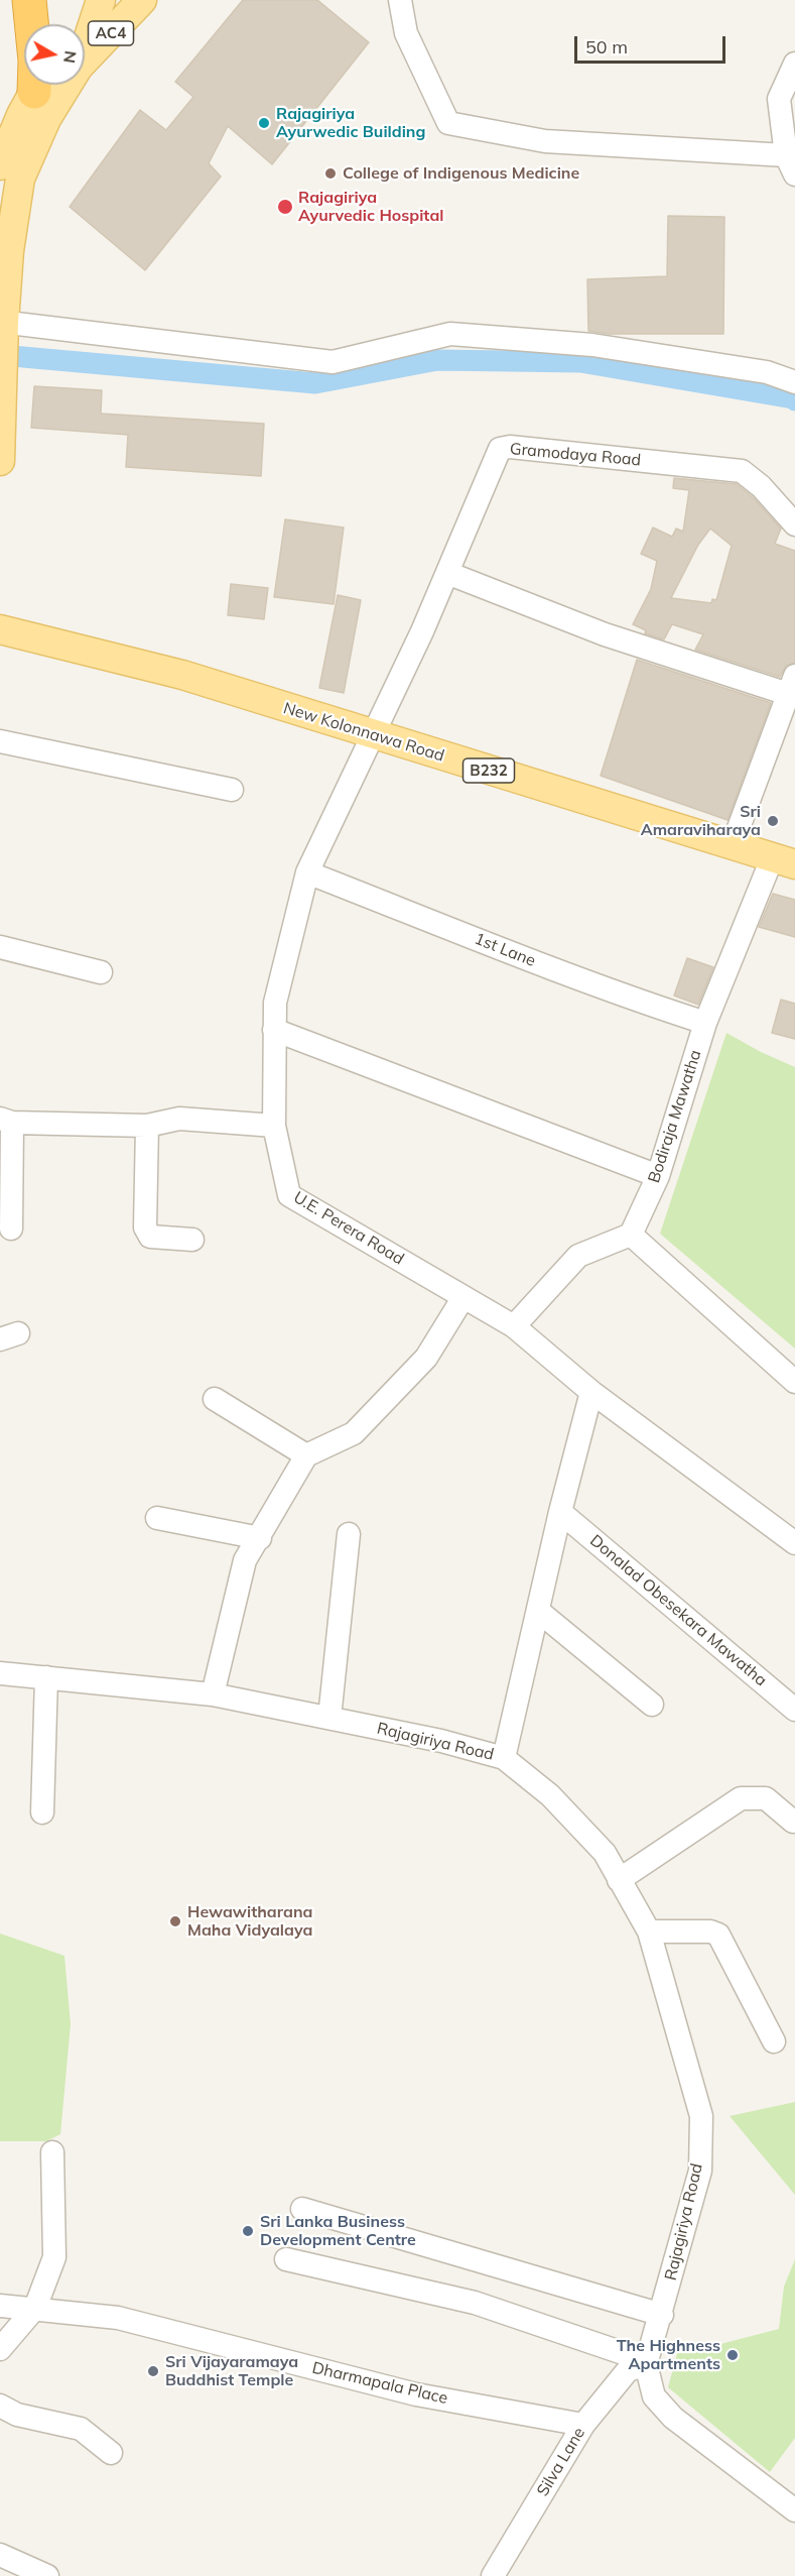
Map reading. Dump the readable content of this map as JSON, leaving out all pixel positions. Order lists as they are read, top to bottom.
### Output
{
  "streets": {
    "main road": ["AC4", "New Kolonnawa Road", "B232"],
    "street": [
      "Gramodaya Road",
      "1st Lane",
      "Bodiraja Mawatha",
      "U.E. Perera Road",
      "Donalad Obesekara Mawatha",
      "Rajagiriya Road",
      "Dharmapala Place",
      "Silva Lane"
    ]
  },
  "crossings": [
    ["Gramodaya Road", "New Kolonnawa Road"],
    ["Gramodaya Road", "U.E. Perera Road"],
    ["New Kolonnawa Road", "Bodiraja Mawatha"],
    ["New Kolonnawa Road", "U.E. Perera Road"],
    ["1st Lane", "Bodiraja Mawatha"],
    ["1st Lane", "U.E. Perera Road"],
    ["Rajagiriya Road", "Silva Lane"],
    ["Dharmapala Place", "Silva Lane"]
  ],
  "places": [
    "Rajagiriya Ayurwedic Building",
    "College of Indigenous Medicine",
    "Rajagiriya Ayurvedic Hospital",
    "Sri Amaraviharaya",
    "Hewawitharana Maha Vidyalaya",
    "Sri Lanka Business Development Centre",
    "The Highness Apartments",
    "Sri Vijayaramaya Buddhist Temple"
  ],
  "scale_bar": "50 m",
  "north": "right"
}
